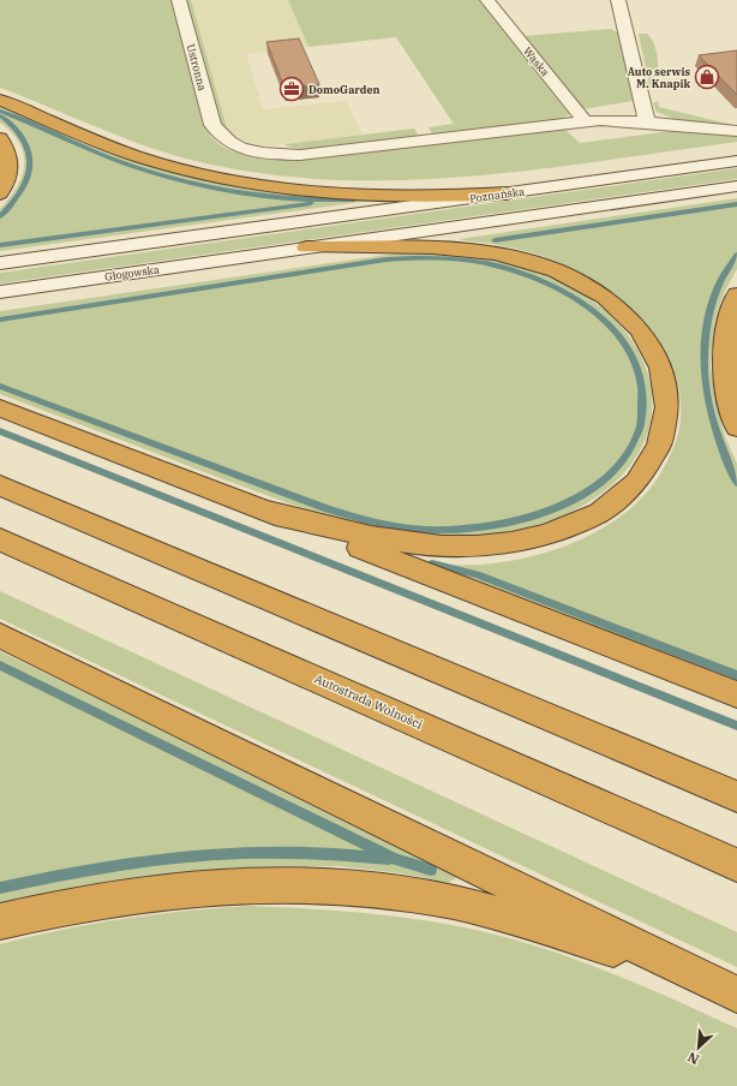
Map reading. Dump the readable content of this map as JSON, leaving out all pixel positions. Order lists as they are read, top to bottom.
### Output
{
  "streets": {
    "highway": ["Autostrada Wolności"],
    "street": [
      "Wąska",
      "Ustronna",
      "Poznańska",
      "Głogowska"
    ]
  },
  "crossings": [
    ["Wąska", "Ustronna"]
  ],
  "places": {
    "shop": ["Auto serwis M. Knapik"],
    "office": ["DomoGarden"]
  },
  "north": "bottom left"
}
